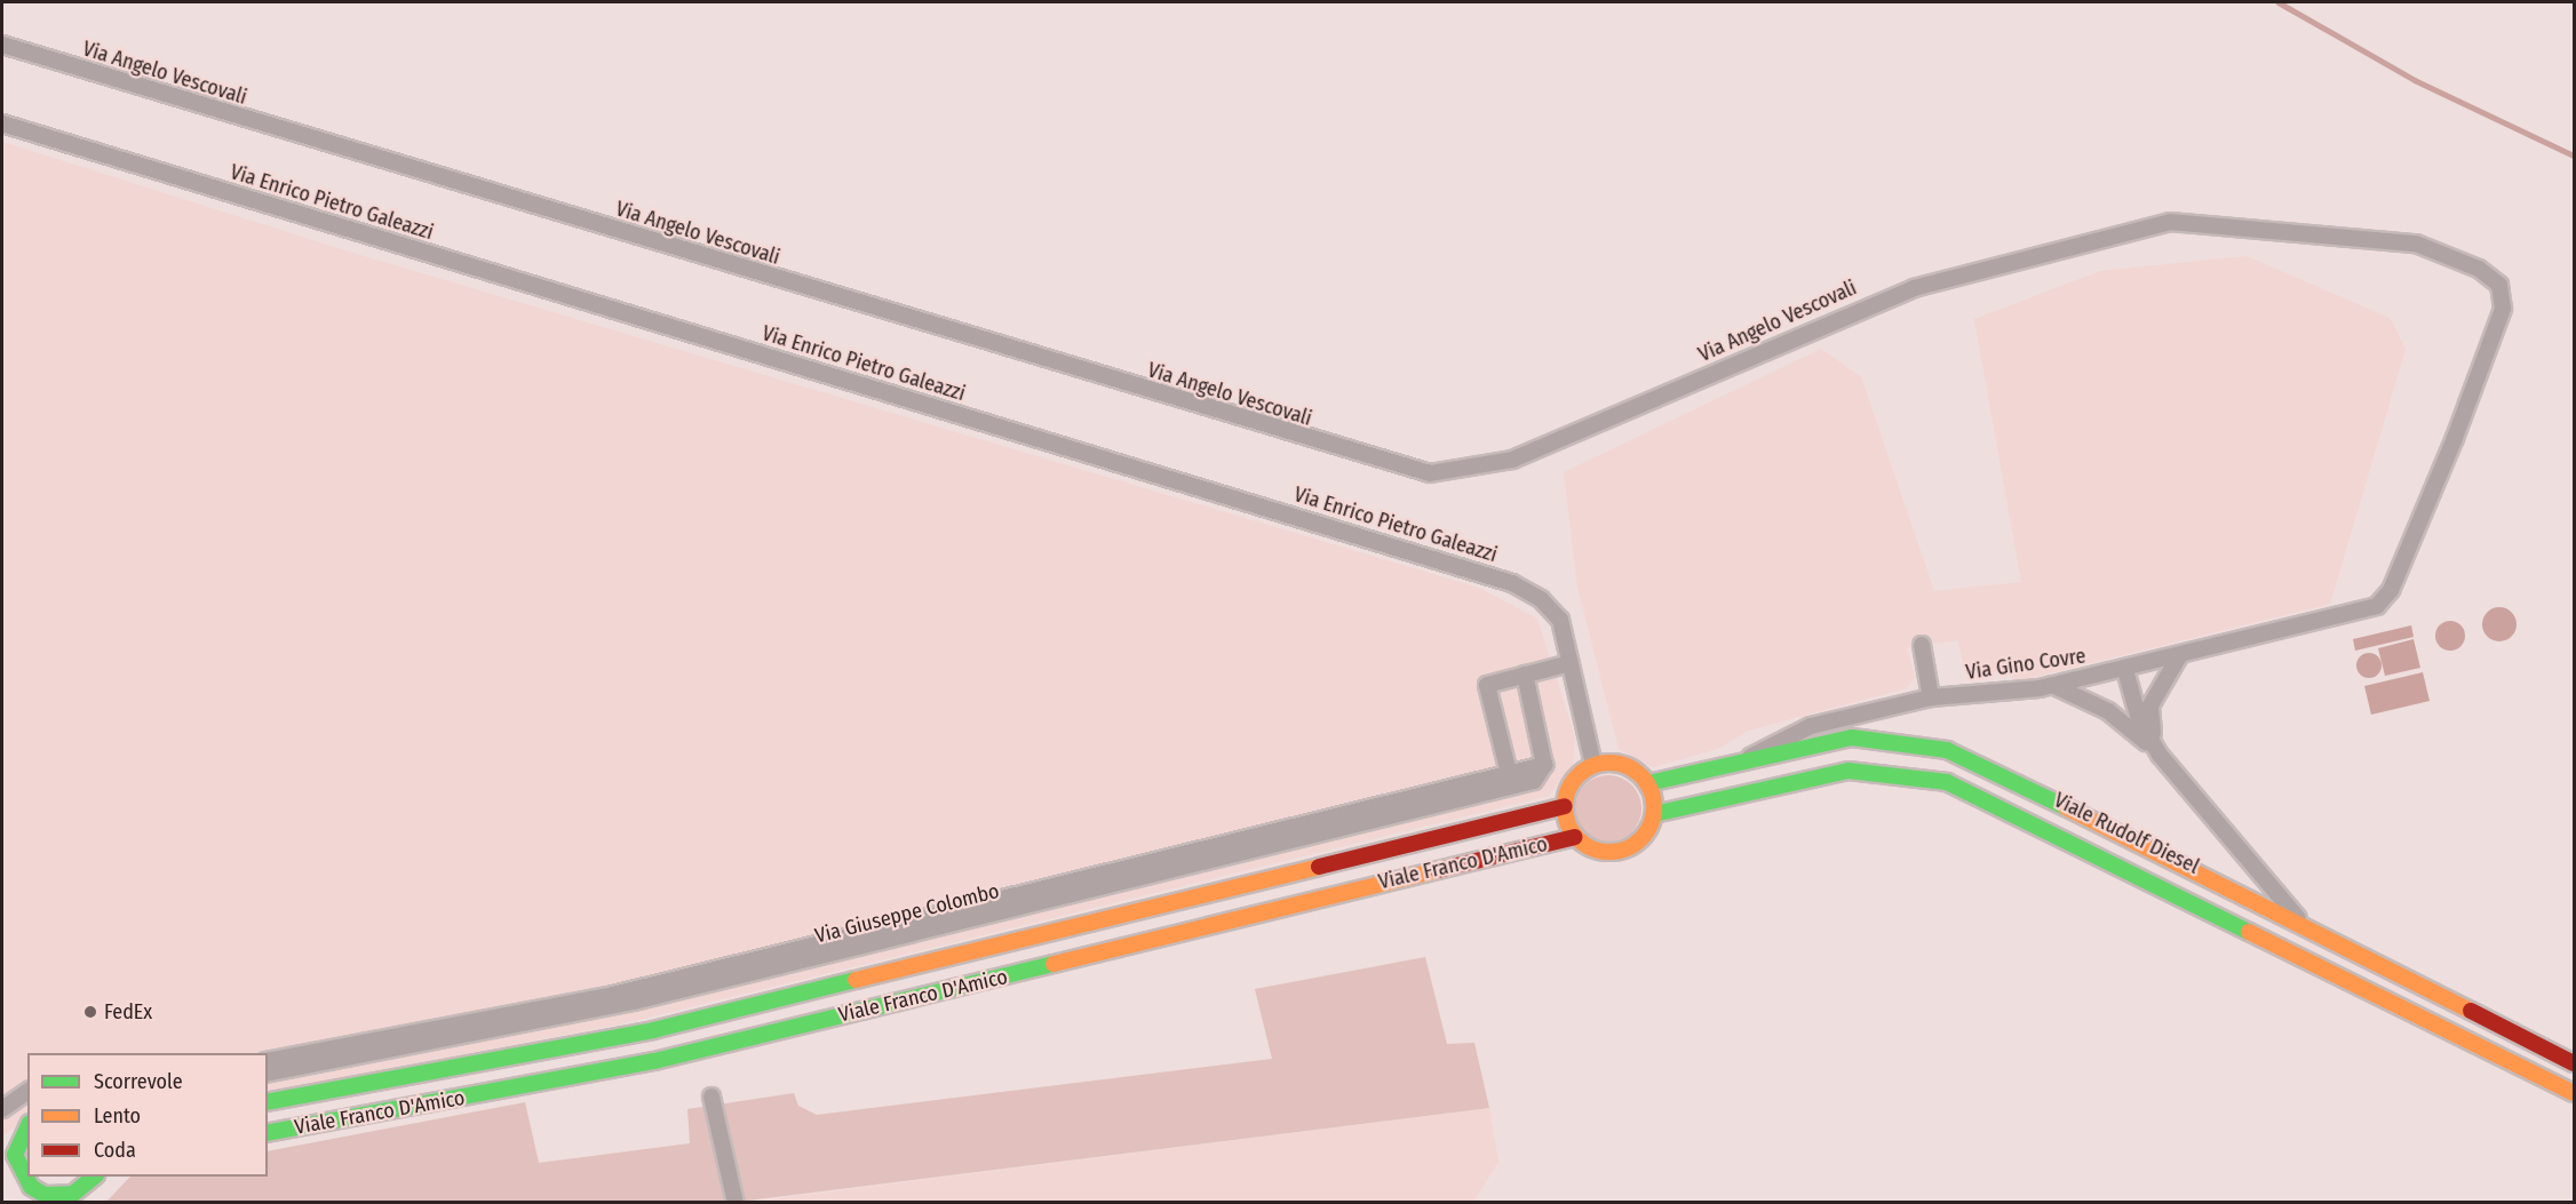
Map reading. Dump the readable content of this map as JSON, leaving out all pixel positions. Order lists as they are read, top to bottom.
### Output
{
  "streets": {
    "street": [
      "Via Angelo Vescovali",
      "Via Enrico Pietro Galeazzi",
      "Via Gino Covre",
      "Viale Rudolf Diesel",
      "Viale Franco D'Amico",
      "Via Giuseppe Colombo"
    ]
  },
  "crossings": [
    ["Via Angelo Vescovali", "Via Gino Covre"],
    ["Via Enrico Pietro Galeazzi", "Viale Rudolf Diesel"],
    ["Via Enrico Pietro Galeazzi", "Viale Franco D'Amico"],
    ["Via Gino Covre", "Viale Rudolf Diesel"],
    ["Viale Rudolf Diesel", "Viale Franco D'Amico"]
  ],
  "places": ["FedEx"],
  "legend": ["Scorrevole", "Lento", "Coda"]
}
